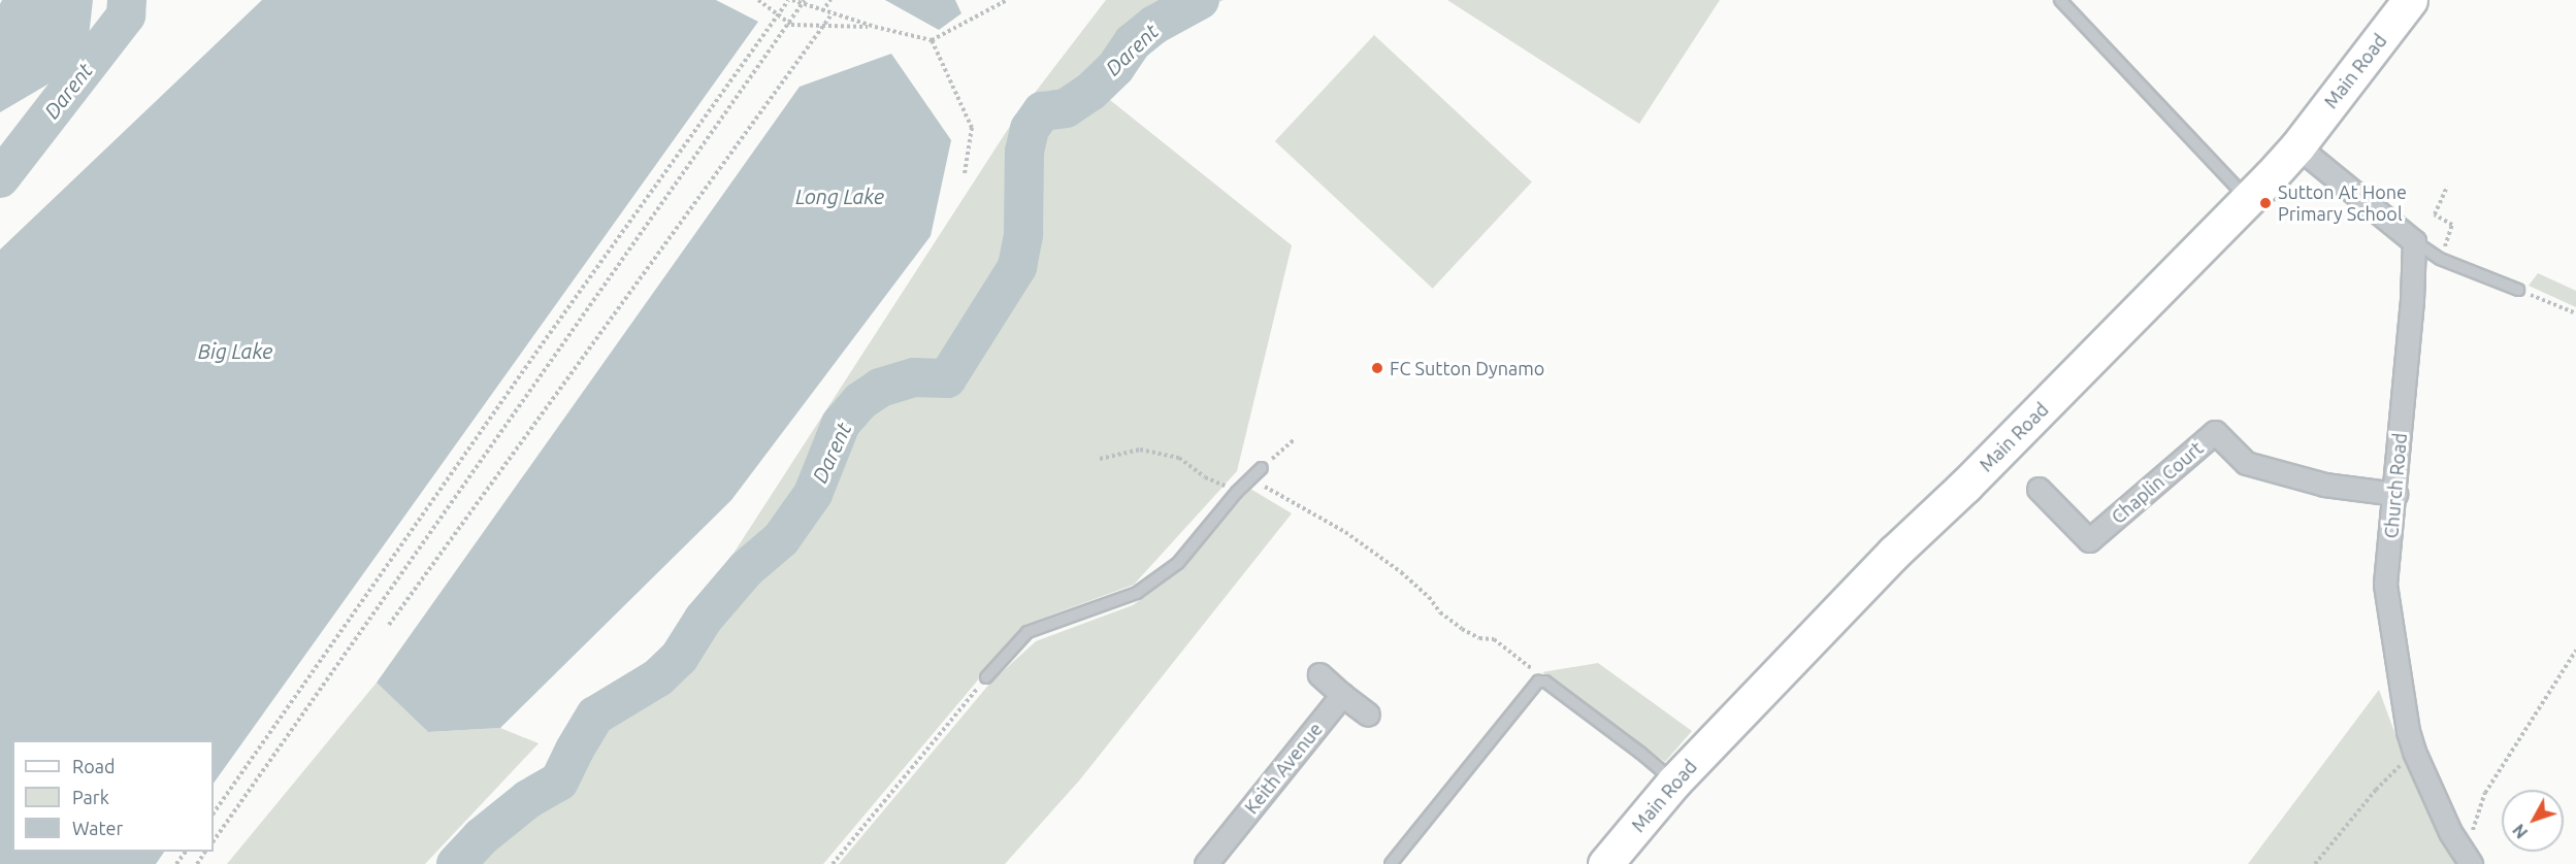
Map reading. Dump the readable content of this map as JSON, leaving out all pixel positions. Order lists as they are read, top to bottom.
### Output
{
  "streets": {
    "main road": ["Main Road"],
    "street": ["Chaplin Court", "Church Road", "Keith Avenue"]
  },
  "crossings": [
    ["Chaplin Court", "Church Road"]
  ],
  "water": ["Darent", "Long Lake", "Big Lake"],
  "places": ["Sutton At Hone Primary School", "FC Sutton Dynamo"],
  "legend": ["Road", "Park", "Water"],
  "north": "bottom left"
}
